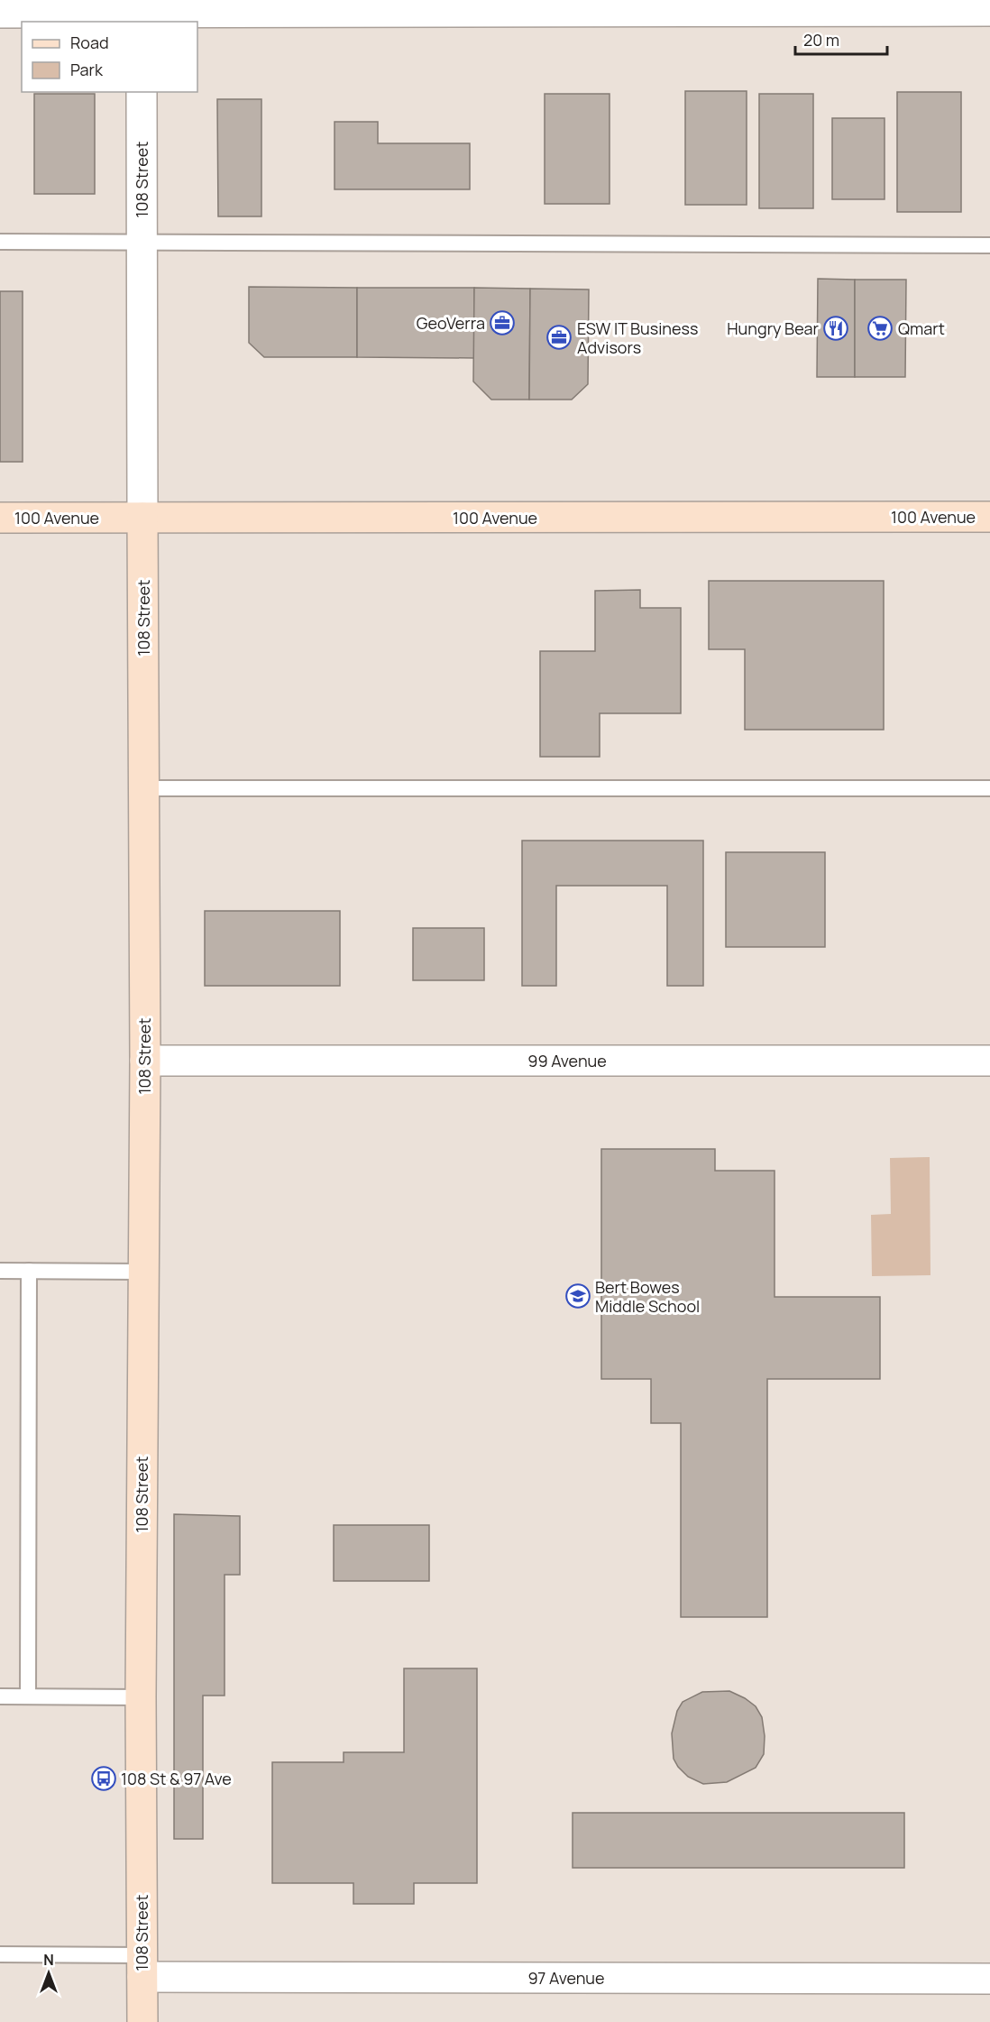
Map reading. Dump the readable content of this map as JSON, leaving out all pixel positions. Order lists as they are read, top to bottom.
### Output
{
  "streets": {
    "street": [
      "108 Street",
      "100 Avenue",
      "99 Avenue",
      "97 Avenue"
    ]
  },
  "crossings": [
    ["108 Street", "100 Avenue"],
    ["108 Street", "99 Avenue"],
    ["108 Street", "97 Avenue"]
  ],
  "places": {
    "office": ["GeoVerra", "ESW IT Business Advisors"],
    "restaurant": ["Hungry Bear"],
    "supermarket": ["Qmart"],
    "school or university": ["Bert Bowes Middle School"],
    "bus stop": ["108 St & 97 Ave"]
  },
  "legend": ["Road", "Park"],
  "scale_bar": "20 m",
  "north": "top"
}
